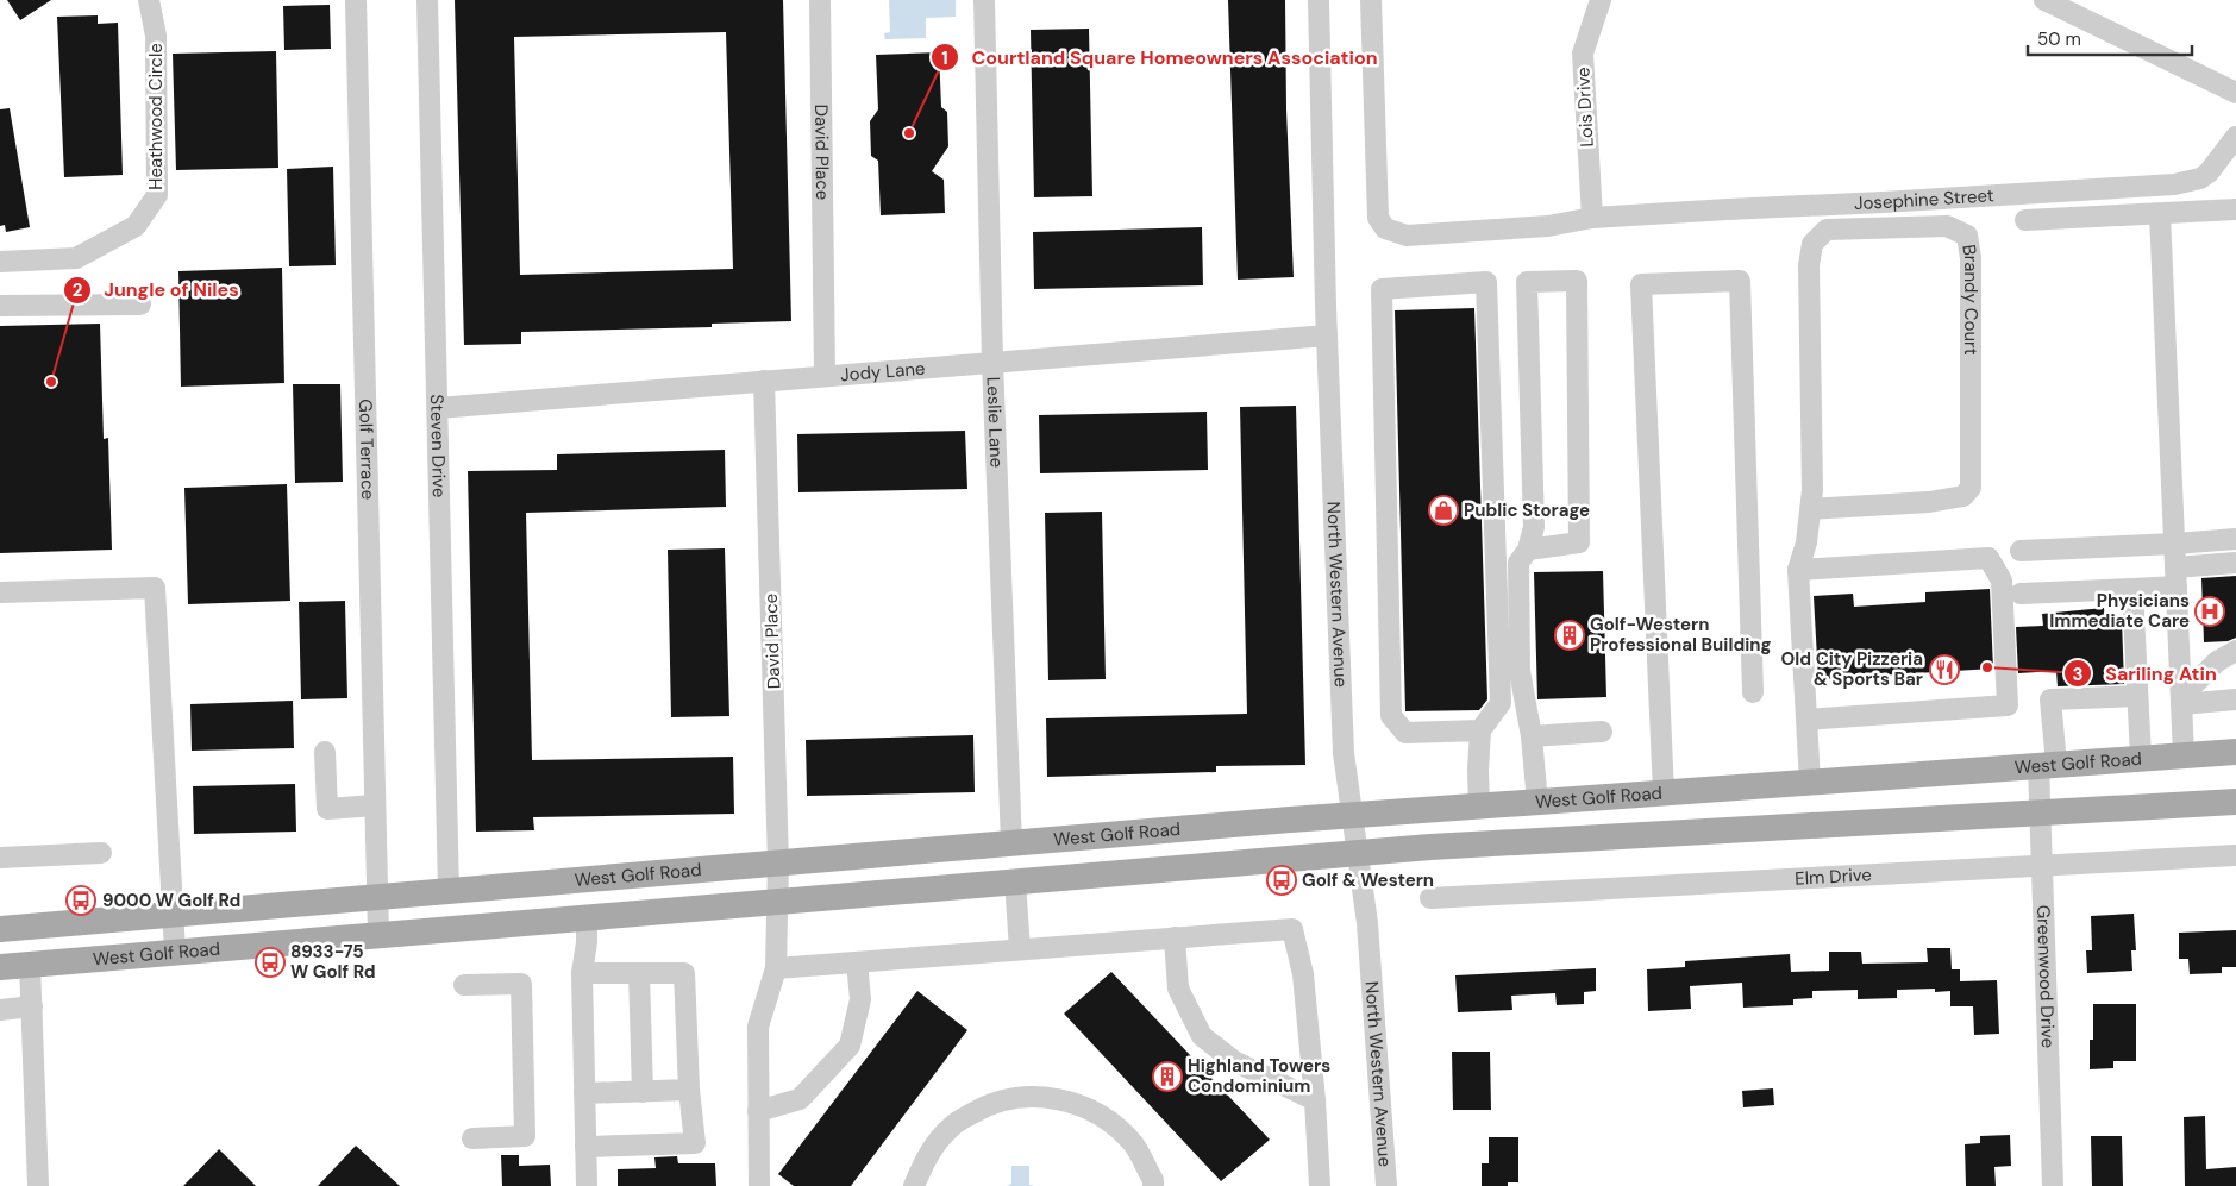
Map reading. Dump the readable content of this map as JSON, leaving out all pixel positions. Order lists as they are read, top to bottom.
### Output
{
  "streets": {
    "main road": ["West Golf Road"],
    "street": [
      "Lois Drive",
      "Heathwood Circle",
      "David Place",
      "Josephine Street",
      "Brandy Court",
      "Jody Lane",
      "Leslie Lane",
      "Steven Drive",
      "Golf Terrace",
      "North Western Avenue",
      "Elm Drive",
      "Greenwood Drive"
    ]
  },
  "crossings": [
    ["Lois Drive", "Josephine Street"],
    ["David Place", "Jody Lane"],
    ["David Place", "West Golf Road"],
    ["Brandy Court", "West Golf Road"],
    ["Jody Lane", "Leslie Lane"],
    ["Jody Lane", "Steven Drive"],
    ["Jody Lane", "North Western Avenue"],
    ["Leslie Lane", "West Golf Road"],
    ["Steven Drive", "West Golf Road"],
    ["Golf Terrace", "West Golf Road"],
    ["North Western Avenue", "West Golf Road"],
    ["West Golf Road", "Greenwood Drive"],
    ["Elm Drive", "Greenwood Drive"]
  ],
  "places": {
    "other": ["Courtland Square Homeowners Association", "Jungle of Niles", "Sariling Atin"],
    "shop": ["Public Storage"],
    "hospital": ["Physicians Immediate Care"],
    "building": ["Golf-Western Professional Building", "Highland Towers Condominium"],
    "restaurant": ["Old City Pizzeria & Sports Bar"],
    "bus stop": ["Golf & Western", "9000 W Golf Rd", "8933-75 W Golf Rd"]
  },
  "scale_bar": "50 m"
}
